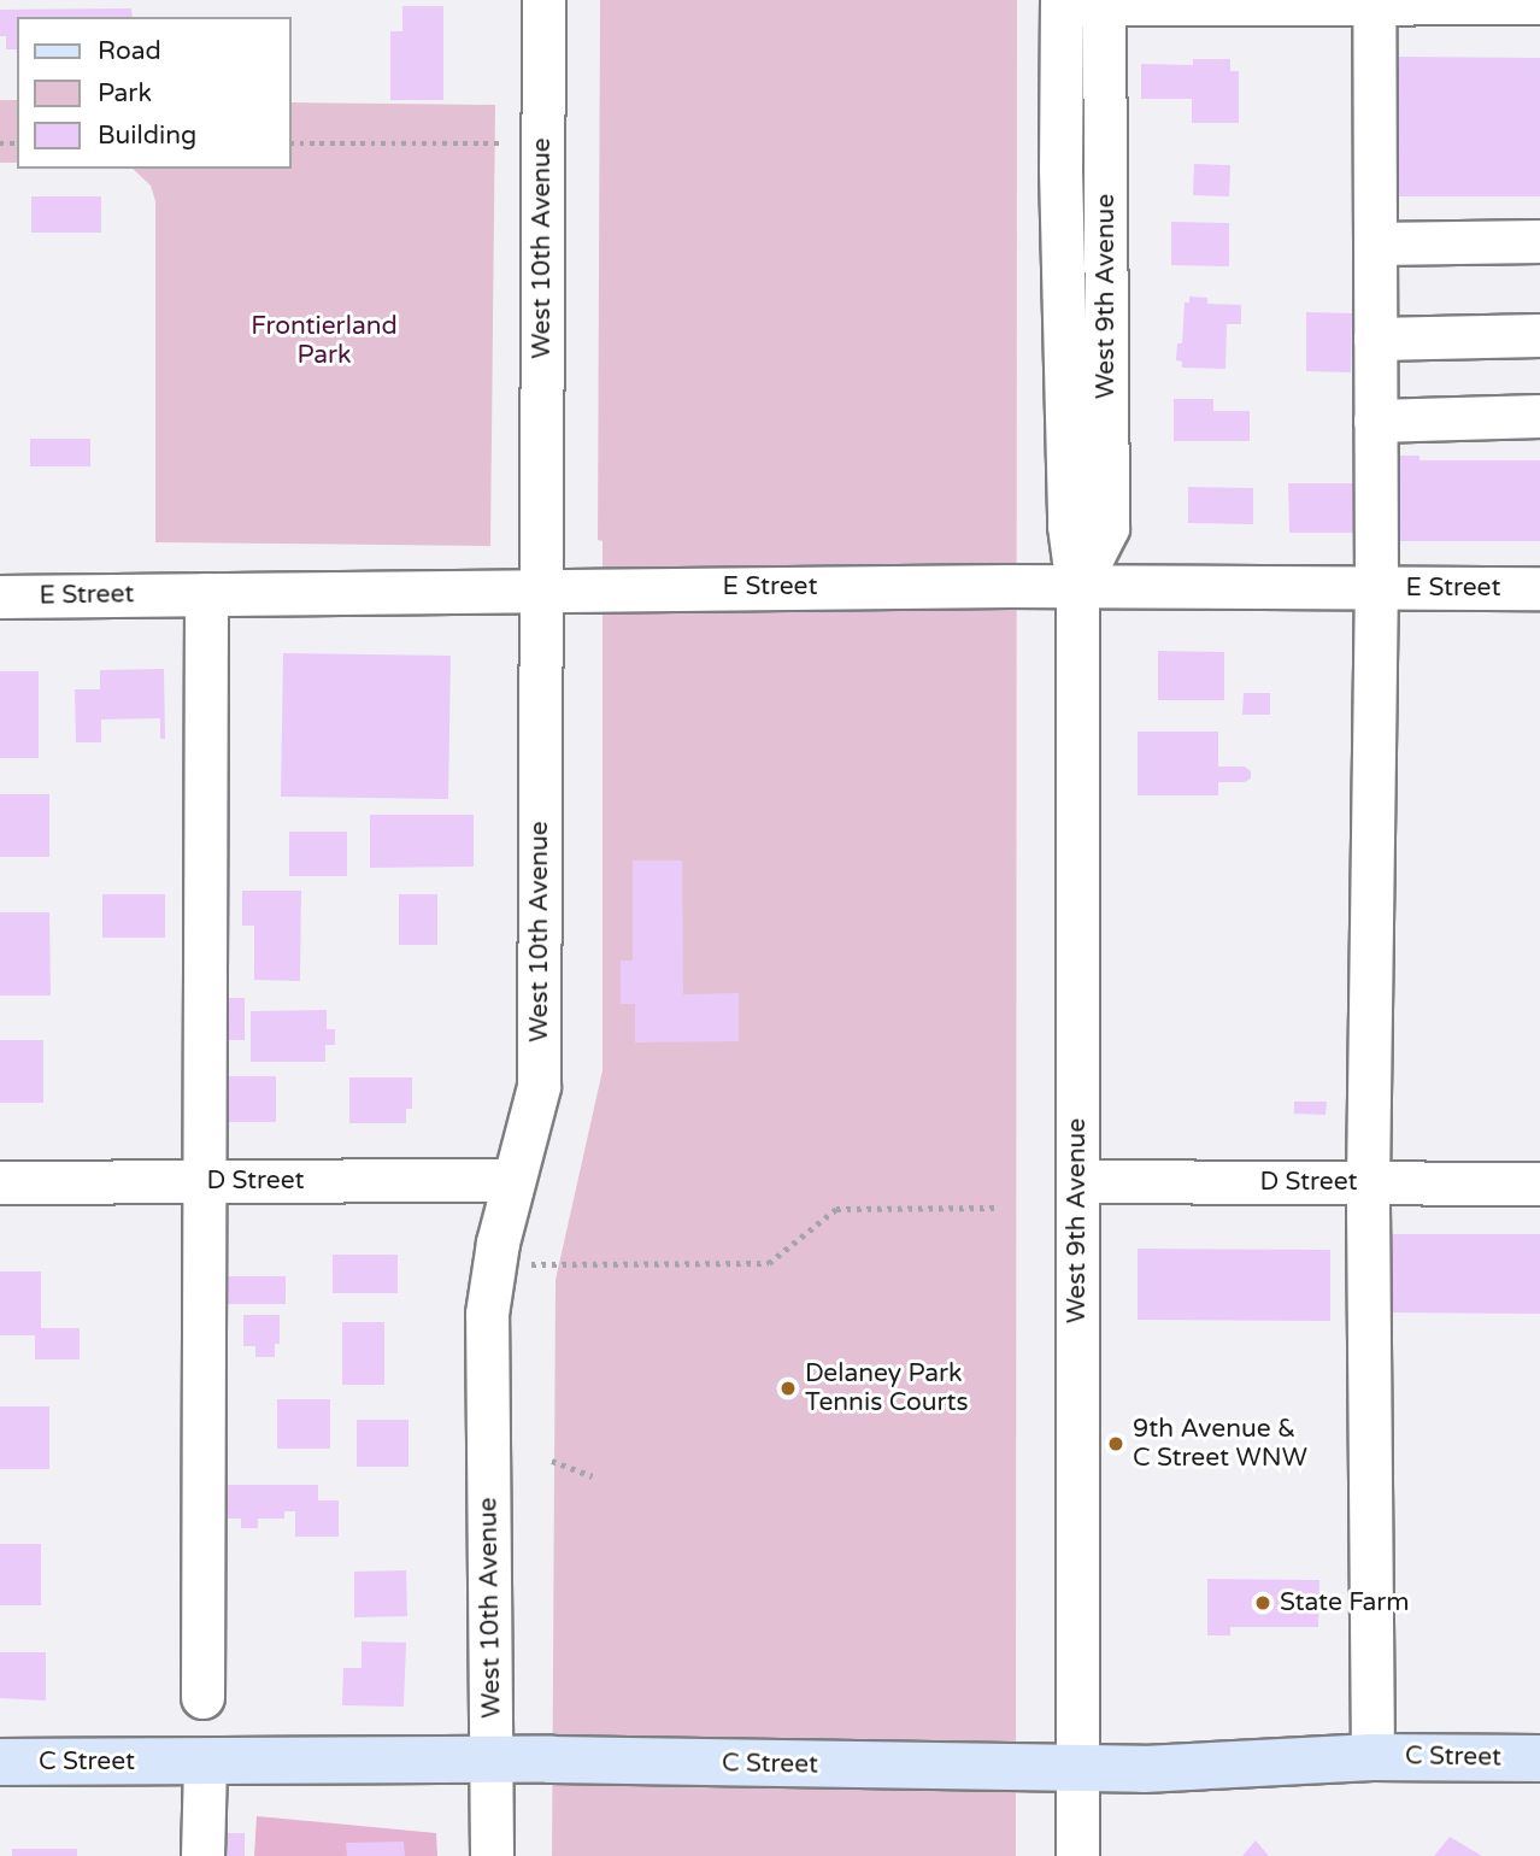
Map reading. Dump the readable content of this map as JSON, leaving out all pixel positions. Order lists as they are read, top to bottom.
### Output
{
  "streets": {
    "main road": ["C Street"],
    "street": [
      "West 10th Avenue",
      "West 9th Avenue",
      "E Street",
      "D Street"
    ]
  },
  "crossings": [
    ["West 10th Avenue", "E Street"],
    ["West 10th Avenue", "D Street"],
    ["West 10th Avenue", "C Street"],
    ["West 9th Avenue", "E Street"],
    ["West 9th Avenue", "D Street"],
    ["West 9th Avenue", "C Street"]
  ],
  "parks": ["Frontierland Park"],
  "places": ["Delaney Park Tennis Courts", "9th Avenue & C Street WNW", "State Farm"],
  "legend": ["Road", "Park", "Building"]
}
